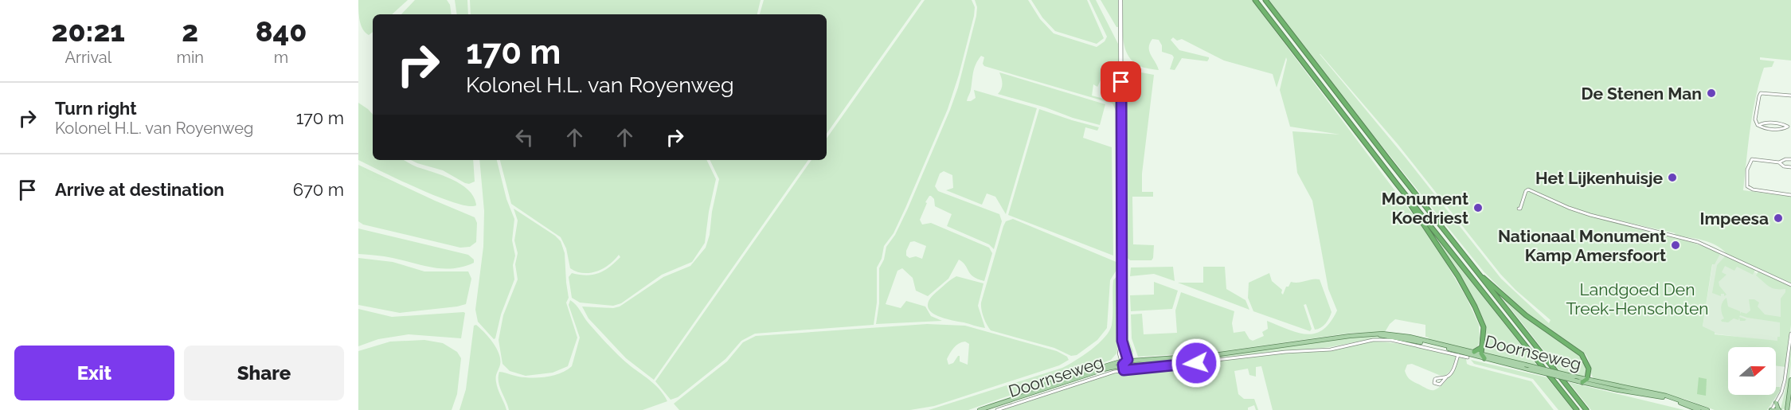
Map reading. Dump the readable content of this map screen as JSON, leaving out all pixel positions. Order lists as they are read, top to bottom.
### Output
{
  "streets": {
    "main road": ["Doornseweg"]
  },
  "parks": ["Landgoed Den Treek-Henschoten"],
  "places": [
    "De Stenen Man",
    "Het Lijkenhuisje",
    "Monument Koedriest",
    "Impeesa",
    "Nationaal Monument Kamp Amersfoort"
  ],
  "north": "right",
  "page": {
    "eta": [
      "20:21",
      "Arrival",
      "2",
      "min",
      "840",
      "m"
    ],
    "turn": ["170 m", "Kolonel H.L. van Royenweg"],
    "list": [
      {
        "name": "Turn right",
        "note": "Kolonel H.L. van Royenweg",
        "value": "170 m"
      },
      {
        "name": "Arrive at destination",
        "value": "670 m"
      }
    ],
    "buttons": ["Exit", "Share"]
  }
}
